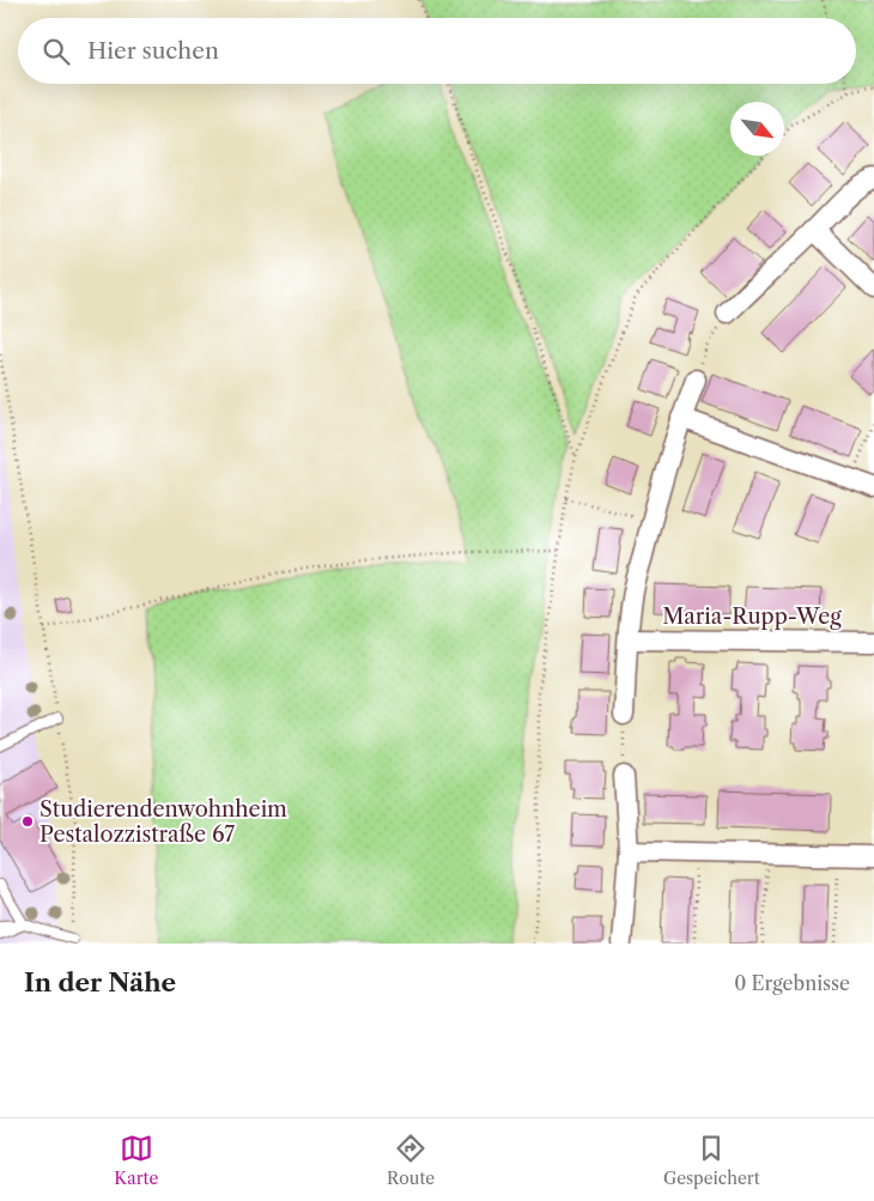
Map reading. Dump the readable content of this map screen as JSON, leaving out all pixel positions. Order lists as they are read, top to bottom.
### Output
{
  "streets": {
    "street": ["Maria-Rupp-Weg"]
  },
  "places": ["Studierendenwohnheim Pestalozzistraße 67"],
  "north": "bottom right",
  "page": {
    "search": "Hier suchen",
    "heading": ["In der Nähe", "0 Ergebnisse"],
    "nav": ["Karte", "Route", "Gespeichert"]
  }
}
